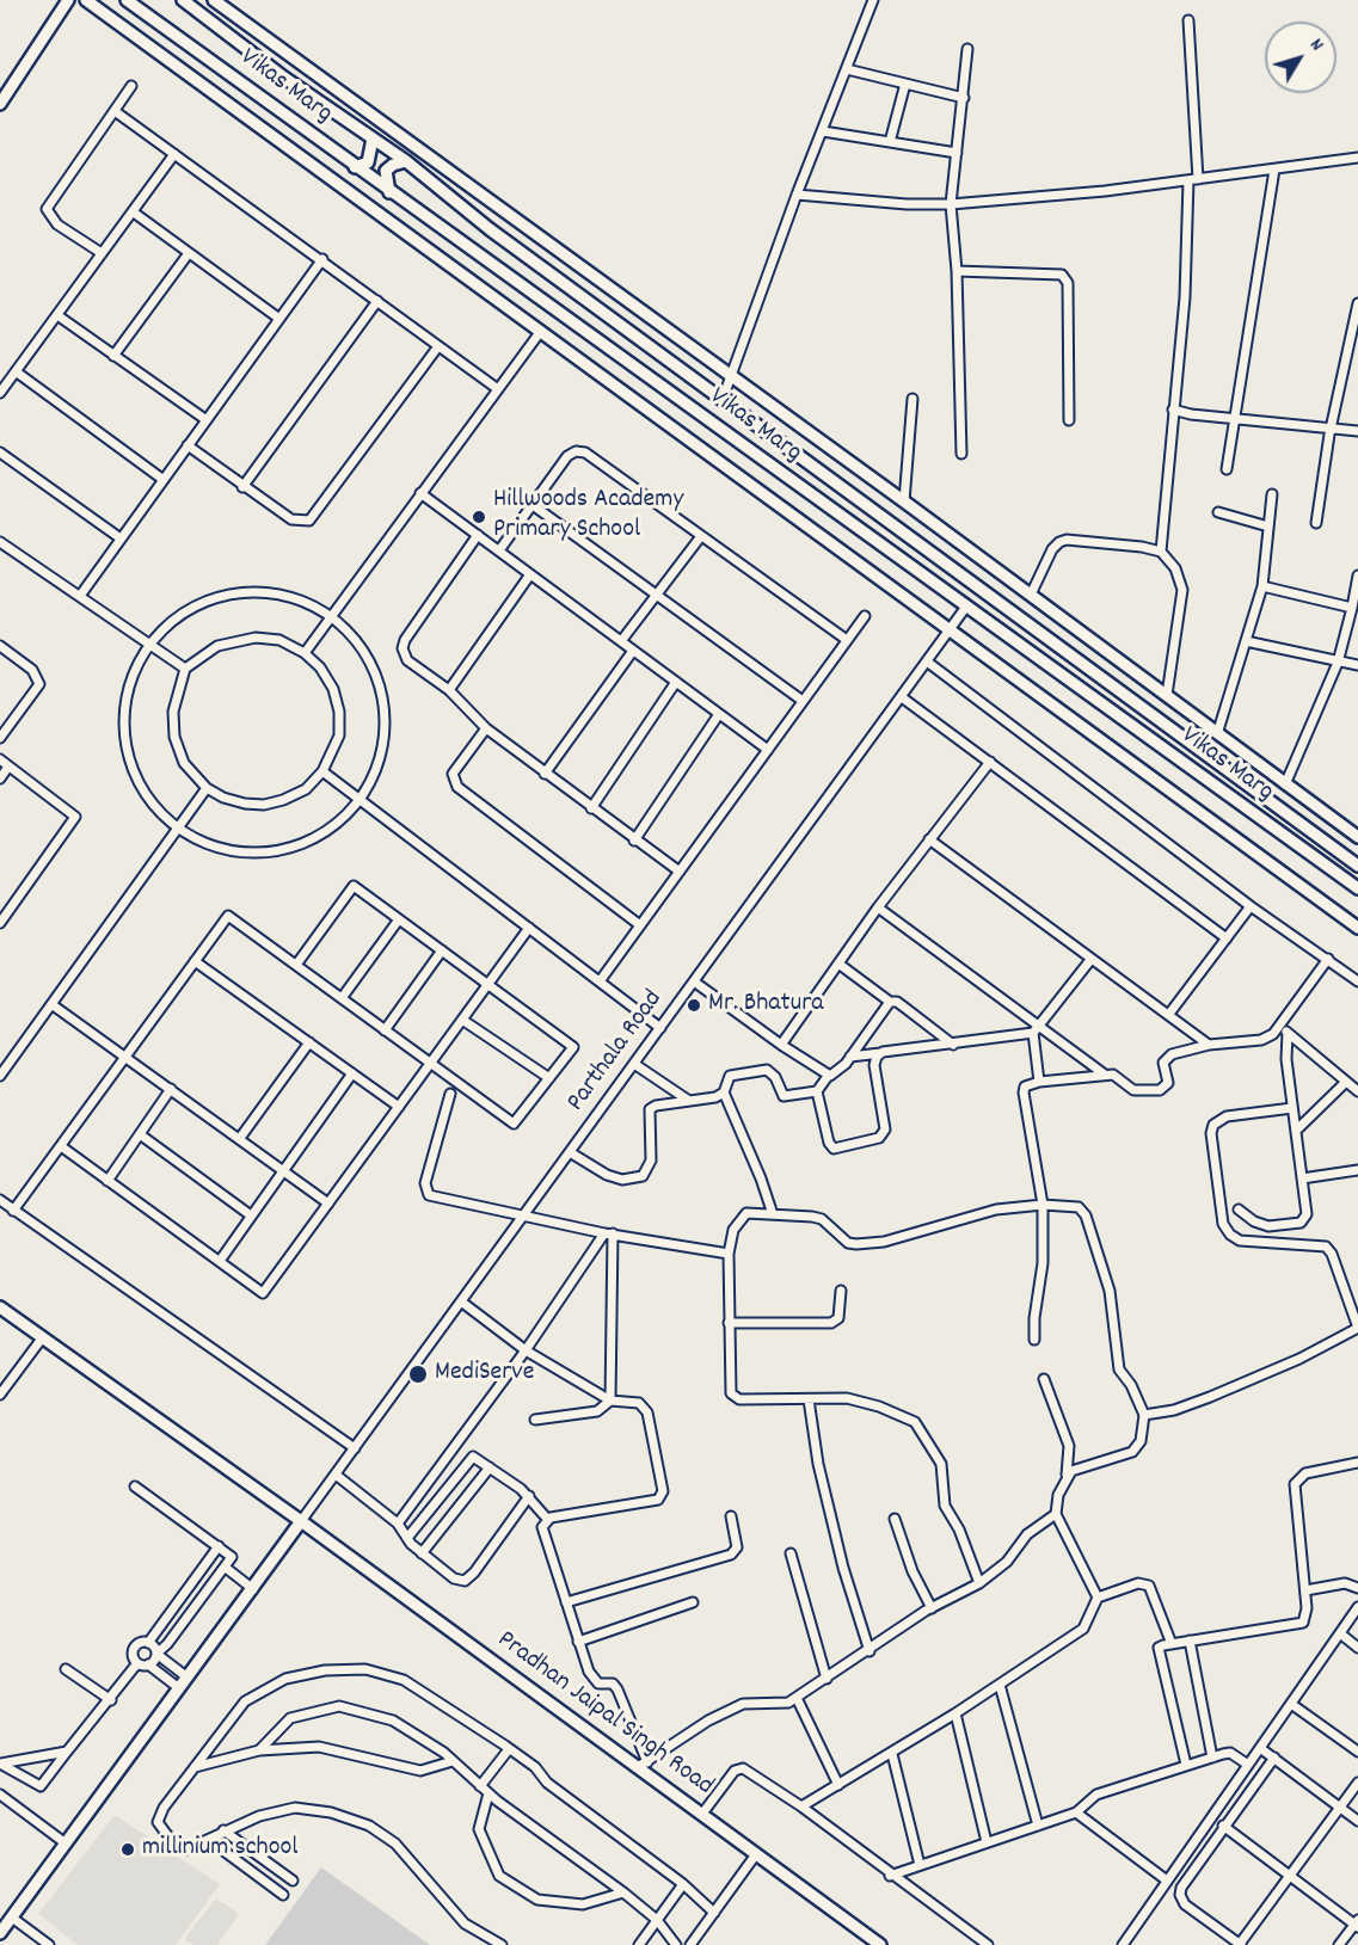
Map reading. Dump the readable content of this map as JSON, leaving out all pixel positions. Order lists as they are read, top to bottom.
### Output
{
  "streets": {
    "street": ["Vikas Marg", "Parthala Road", "Pradhan Jaipal Singh Road"]
  },
  "crossings": [
    ["Vikas Marg", "Parthala Road"],
    ["Parthala Road", "Pradhan Jaipal Singh Road"]
  ],
  "places": [
    "Hillwoods Academy Primary School",
    "Mr. Bhatura",
    "MediServe",
    "millinium school"
  ],
  "north": "top right"
}
